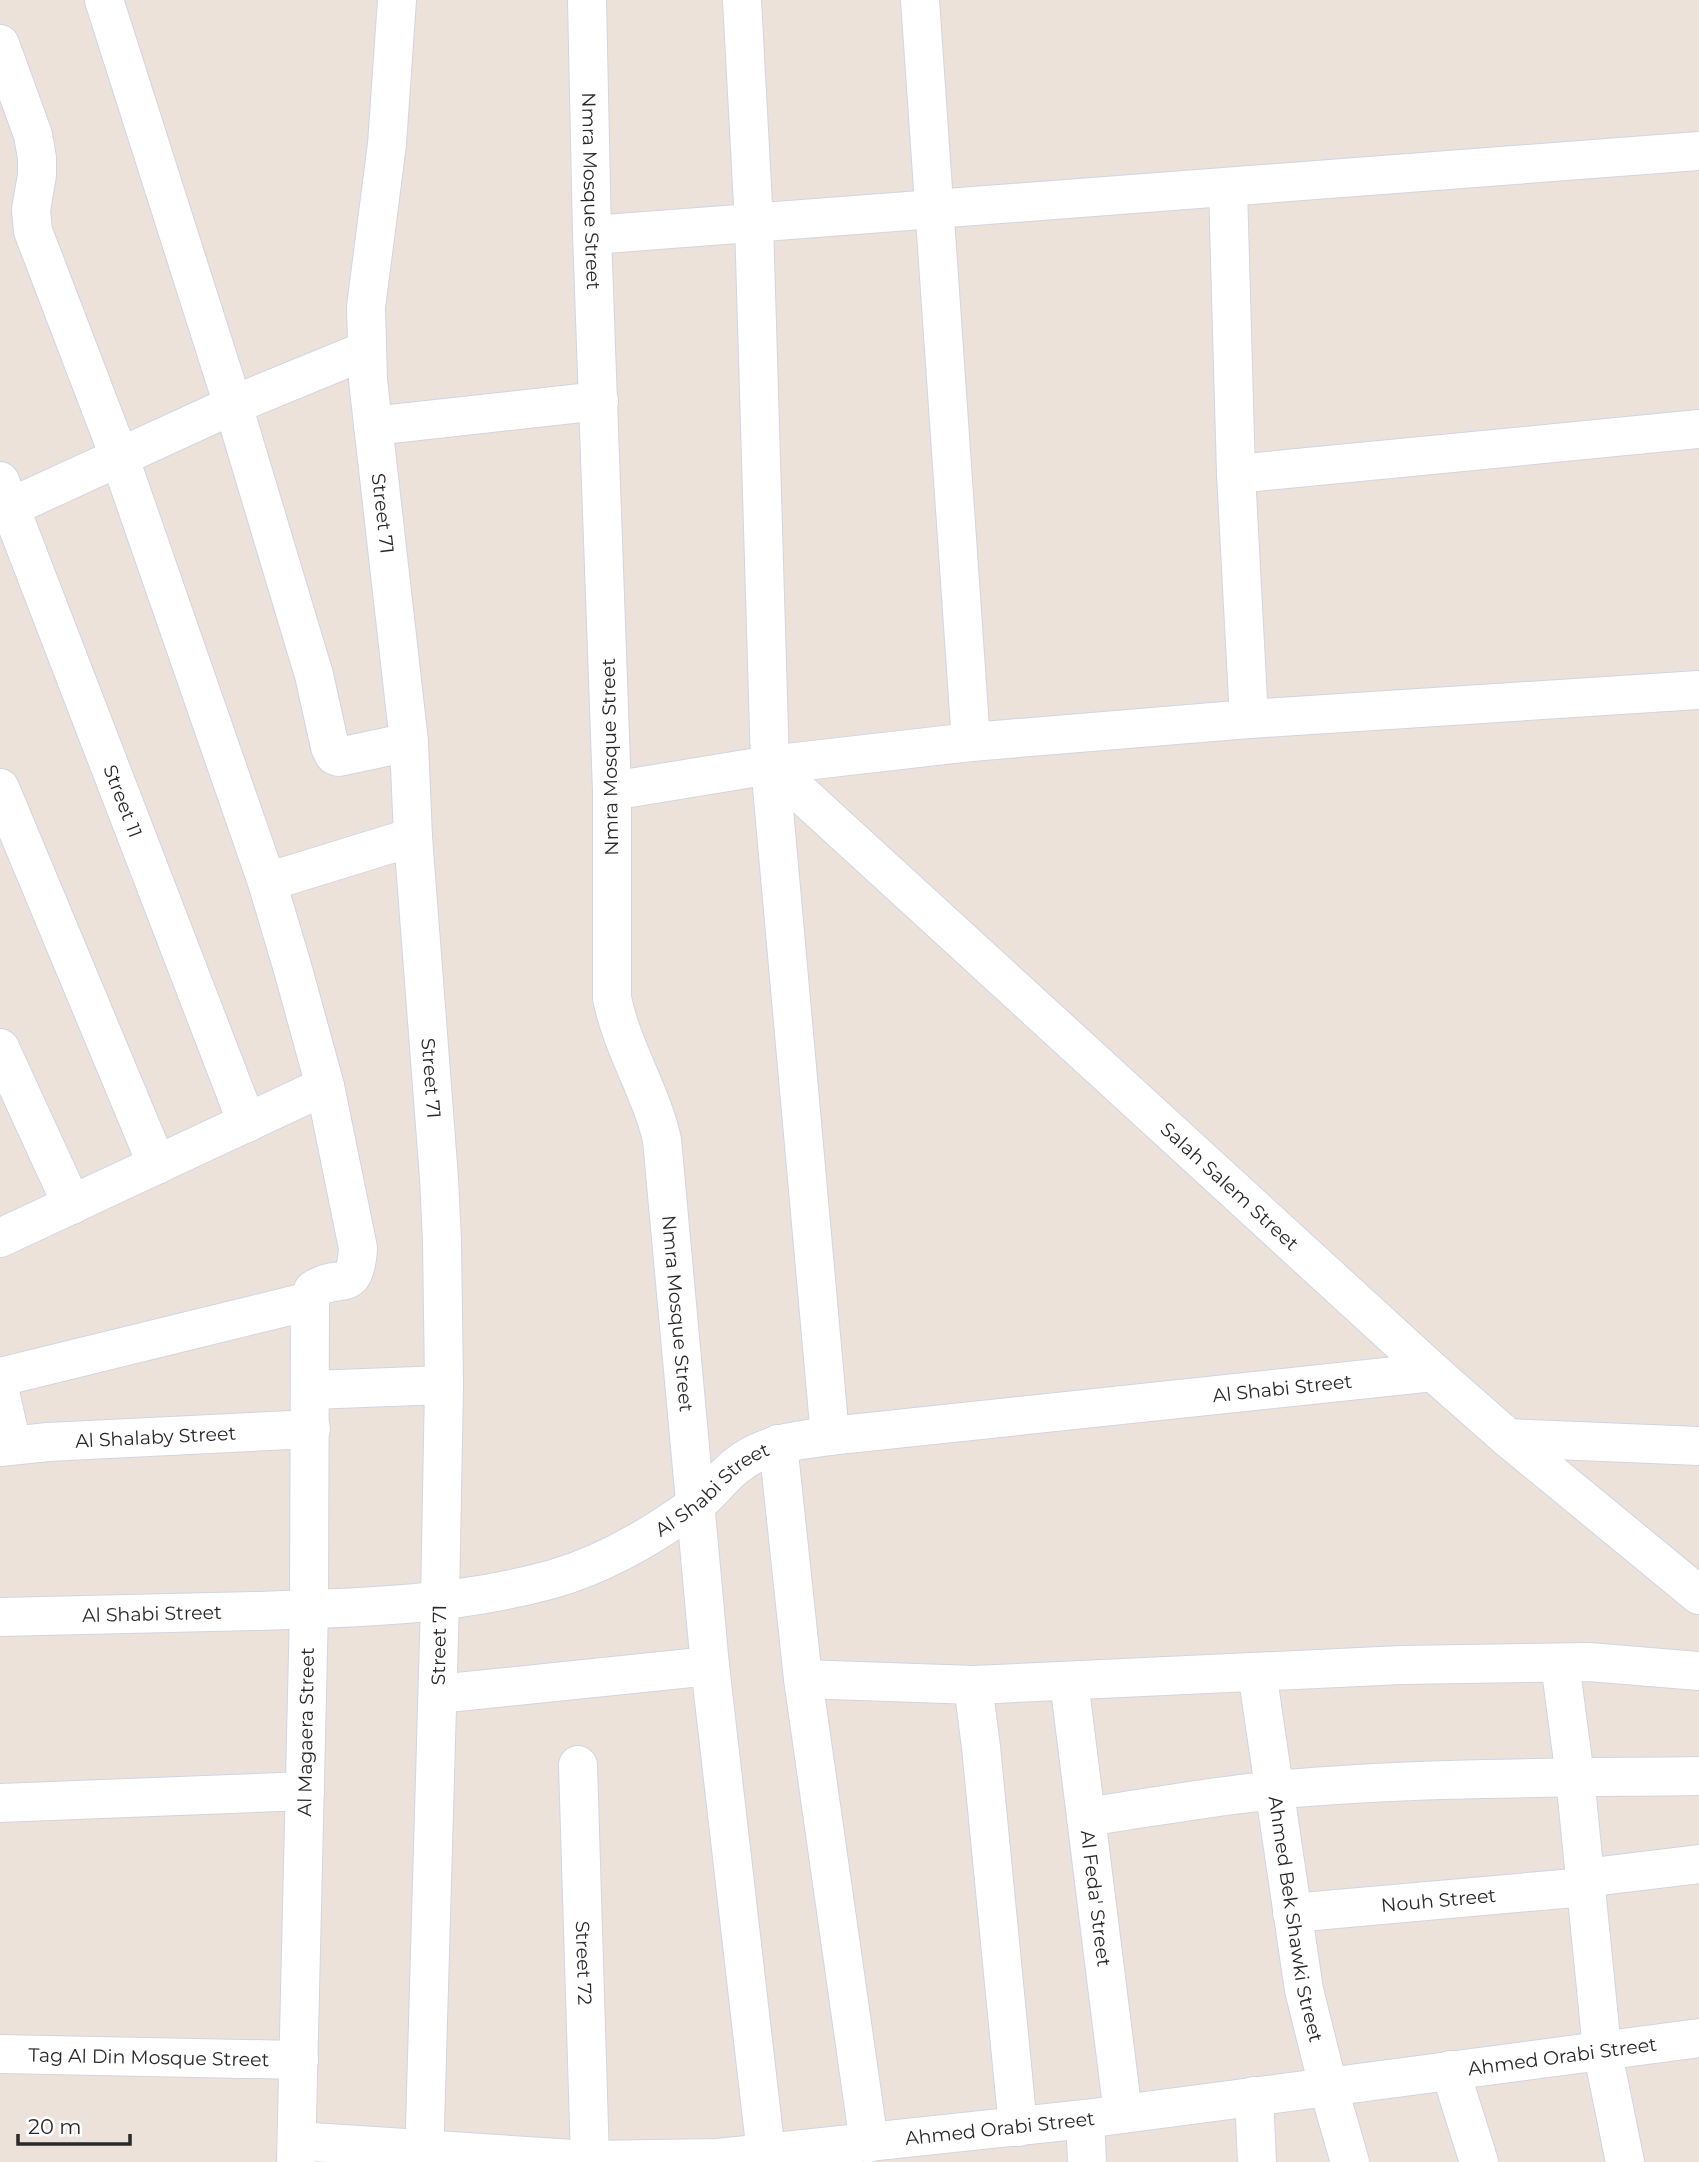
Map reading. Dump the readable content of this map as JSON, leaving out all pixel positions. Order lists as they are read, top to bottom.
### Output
{
  "streets": {
    "street": [
      "Nmra Mosque Street",
      "Street 71",
      "Street 11",
      "Salah Salem Street",
      "Al Shabi Street",
      "Al Shalaby Street",
      "Al Magaera Street",
      "Al Feda' Street",
      "Nouh Street",
      "Ahmed Bek Shawki Street",
      "Street 72",
      "Ahmed Orabi Street",
      "Tag Al Din Mosque Street"
    ]
  },
  "crossings": [
    ["Nmra Mosque Street", "Al Shabi Street"],
    ["Nmra Mosque Street", "Ahmed Orabi Street"],
    ["Street 71", "Al Shabi Street"],
    ["Street 71", "Ahmed Orabi Street"],
    ["Salah Salem Street", "Al Shabi Street"],
    ["Al Shabi Street", "Al Magaera Street"],
    ["Al Shalaby Street", "Al Magaera Street"],
    ["Al Magaera Street", "Ahmed Orabi Street"],
    ["Al Magaera Street", "Tag Al Din Mosque Street"],
    ["Al Feda' Street", "Ahmed Orabi Street"],
    ["Nouh Street", "Ahmed Bek Shawki Street"],
    ["Ahmed Bek Shawki Street", "Ahmed Orabi Street"],
    ["Street 72", "Ahmed Orabi Street"]
  ],
  "scale_bar": "20 m"
}
